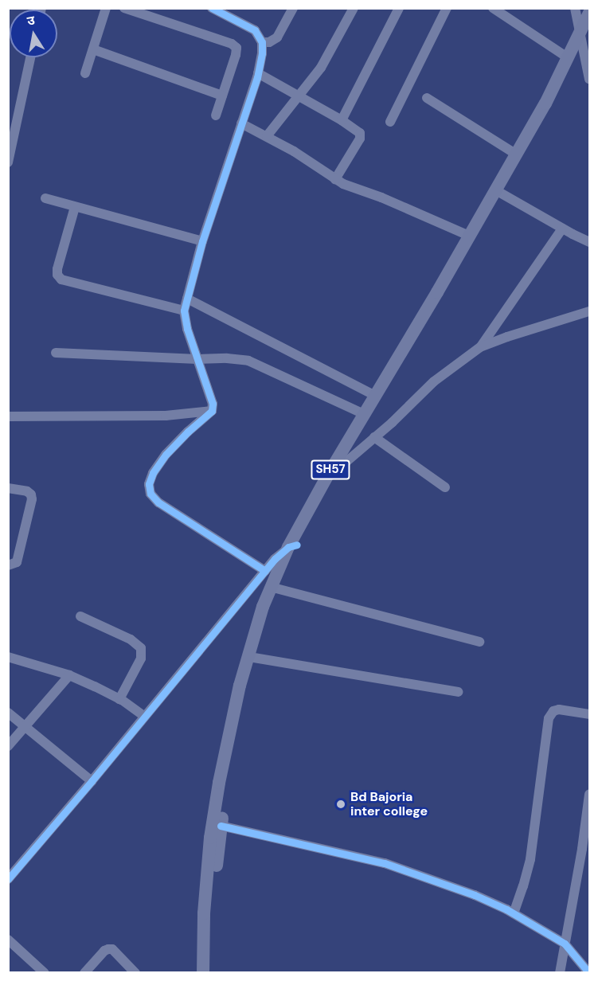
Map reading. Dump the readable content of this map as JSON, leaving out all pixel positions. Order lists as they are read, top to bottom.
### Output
{
  "streets": {
    "main road": ["SH57"]
  },
  "places": ["Bd Bajoria inter college"],
  "north": "top"
}
